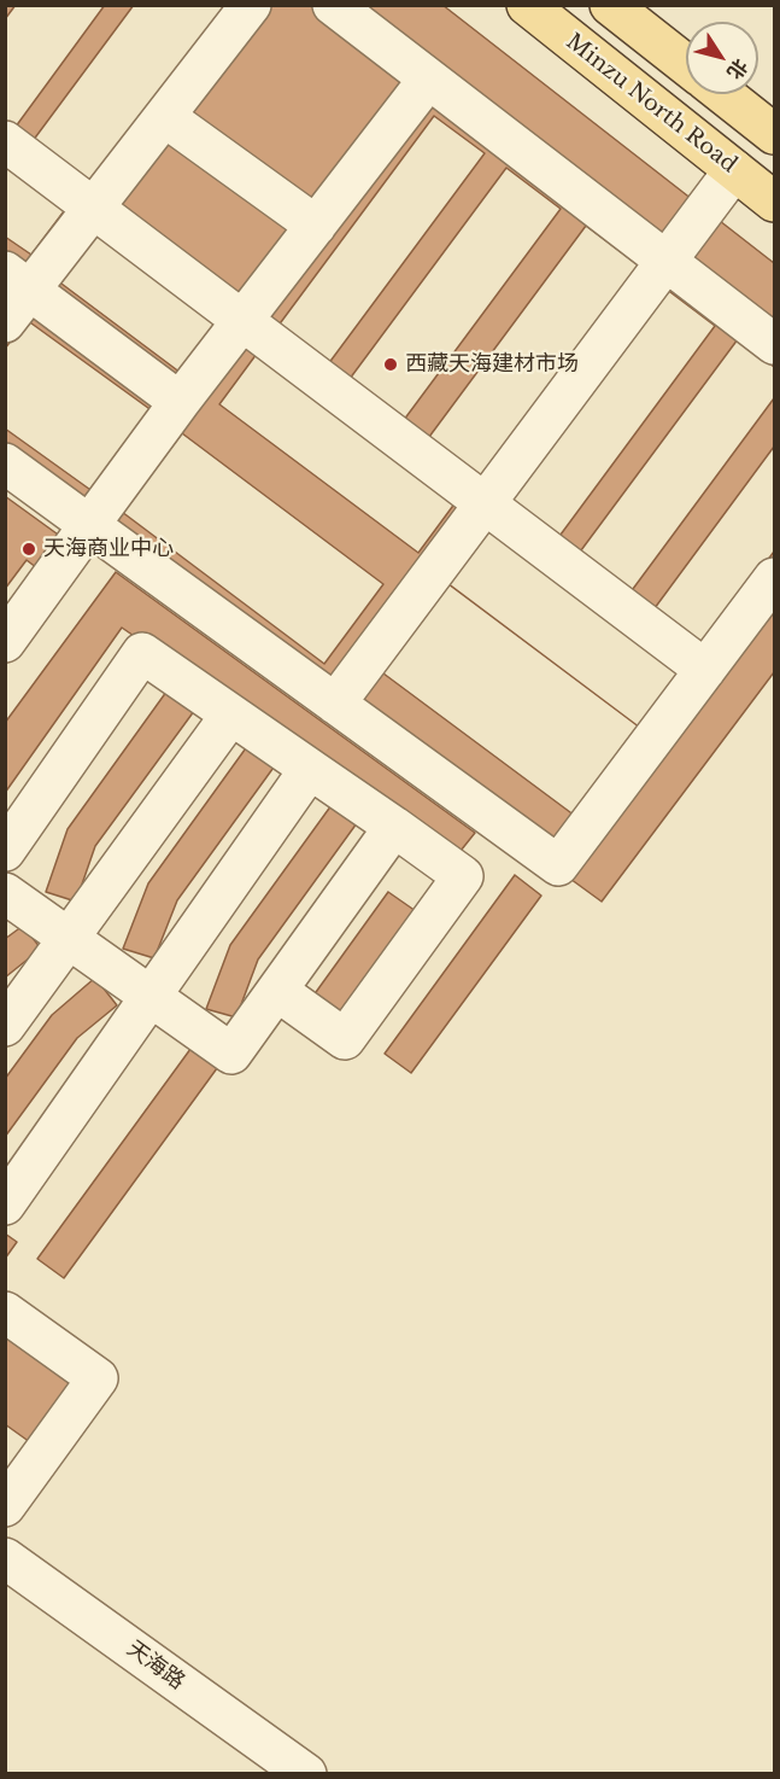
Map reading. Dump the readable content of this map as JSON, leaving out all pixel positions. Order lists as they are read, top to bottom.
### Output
{
  "streets": {
    "main road": ["Minzu North Road"],
    "street": ["天海路"]
  },
  "places": ["西藏天海建材市场", "天海商业中心"],
  "north": "bottom right"
}
